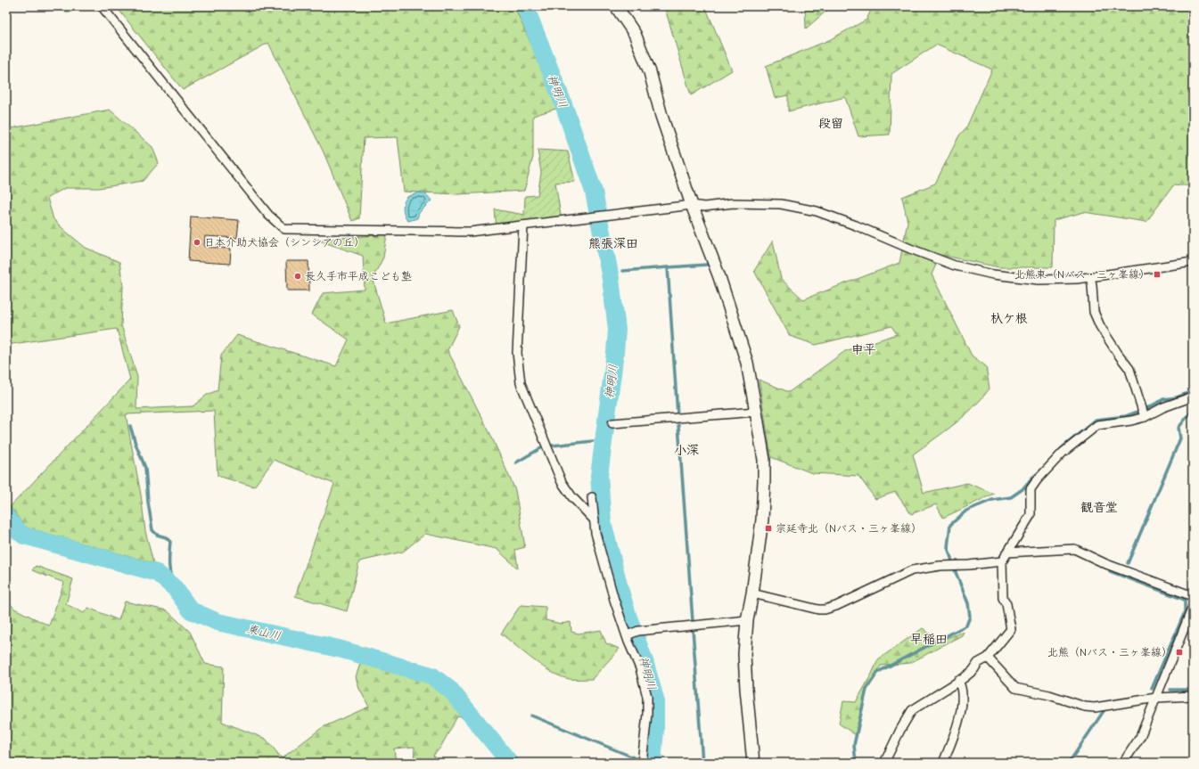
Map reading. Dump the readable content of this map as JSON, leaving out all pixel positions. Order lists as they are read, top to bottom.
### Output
{
  "districts": [
    "段留",
    "熊張深田",
    "杁ケ根",
    "申平",
    "小深",
    "観音堂",
    "早稲田"
  ],
  "water": ["神明川", "東山川"],
  "places": {
    "other": ["日本介助犬協会（シンシアの丘）", "長久手市平成こども塾"],
    "transit": ["北熊東（Nバス・三ヶ峯線）", "宗延寺北（Nバス・三ヶ峯線）", "北熊（Nバス・三ヶ峯線）"]
  }
}
